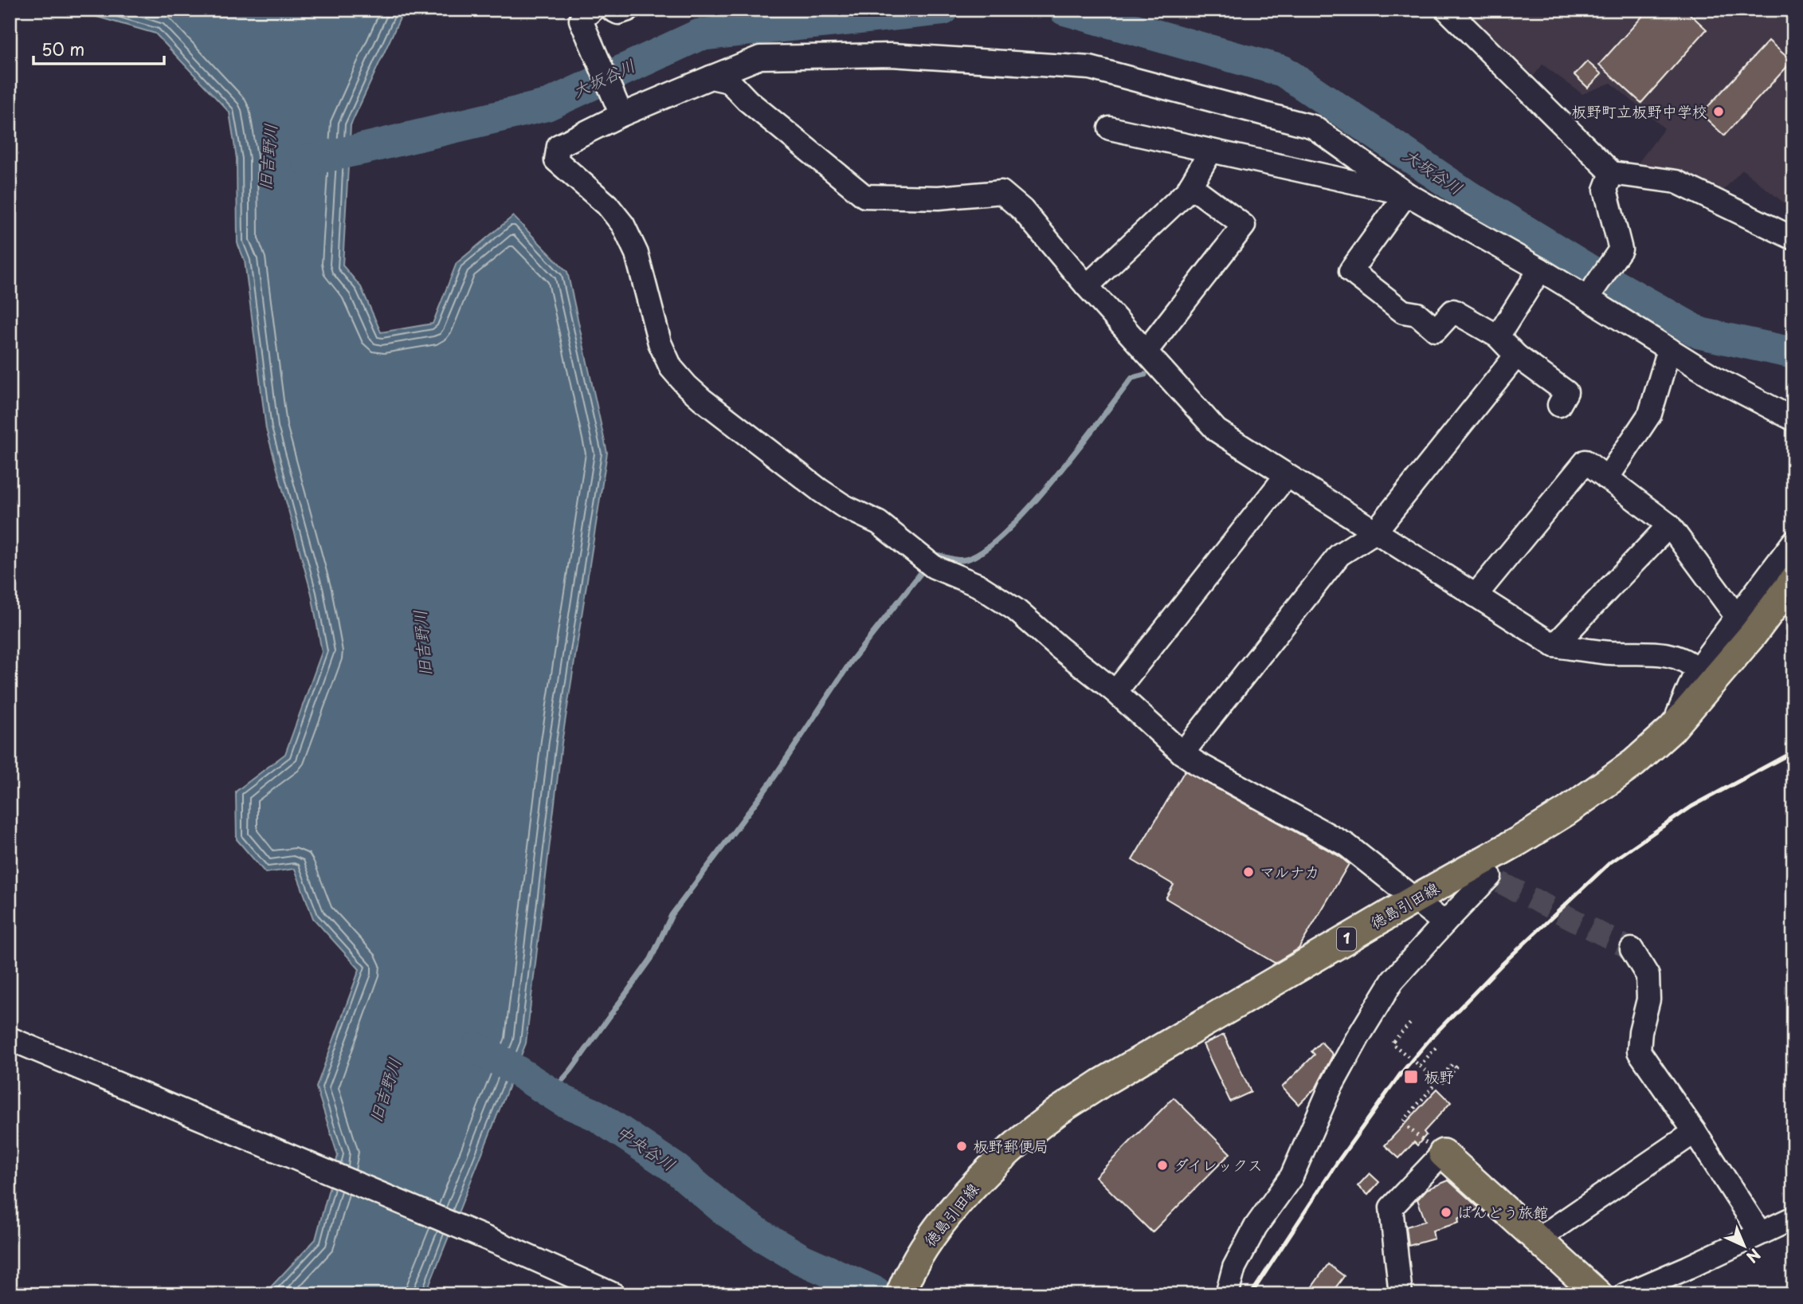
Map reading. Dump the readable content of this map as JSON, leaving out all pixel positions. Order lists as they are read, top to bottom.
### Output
{
  "streets": {
    "main road": ["徳島引田線", "1"]
  },
  "water": ["大坂谷川", "旧吉野川", "中央谷川"],
  "places": {
    "other": [
      "板野町立板野中学校",
      "マルナカ",
      "板野郵便局",
      "ダイレックス",
      "ばんどう旅館"
    ],
    "transit": ["板野"]
  },
  "scale_bar": "50 m",
  "north": "bottom right"
}
